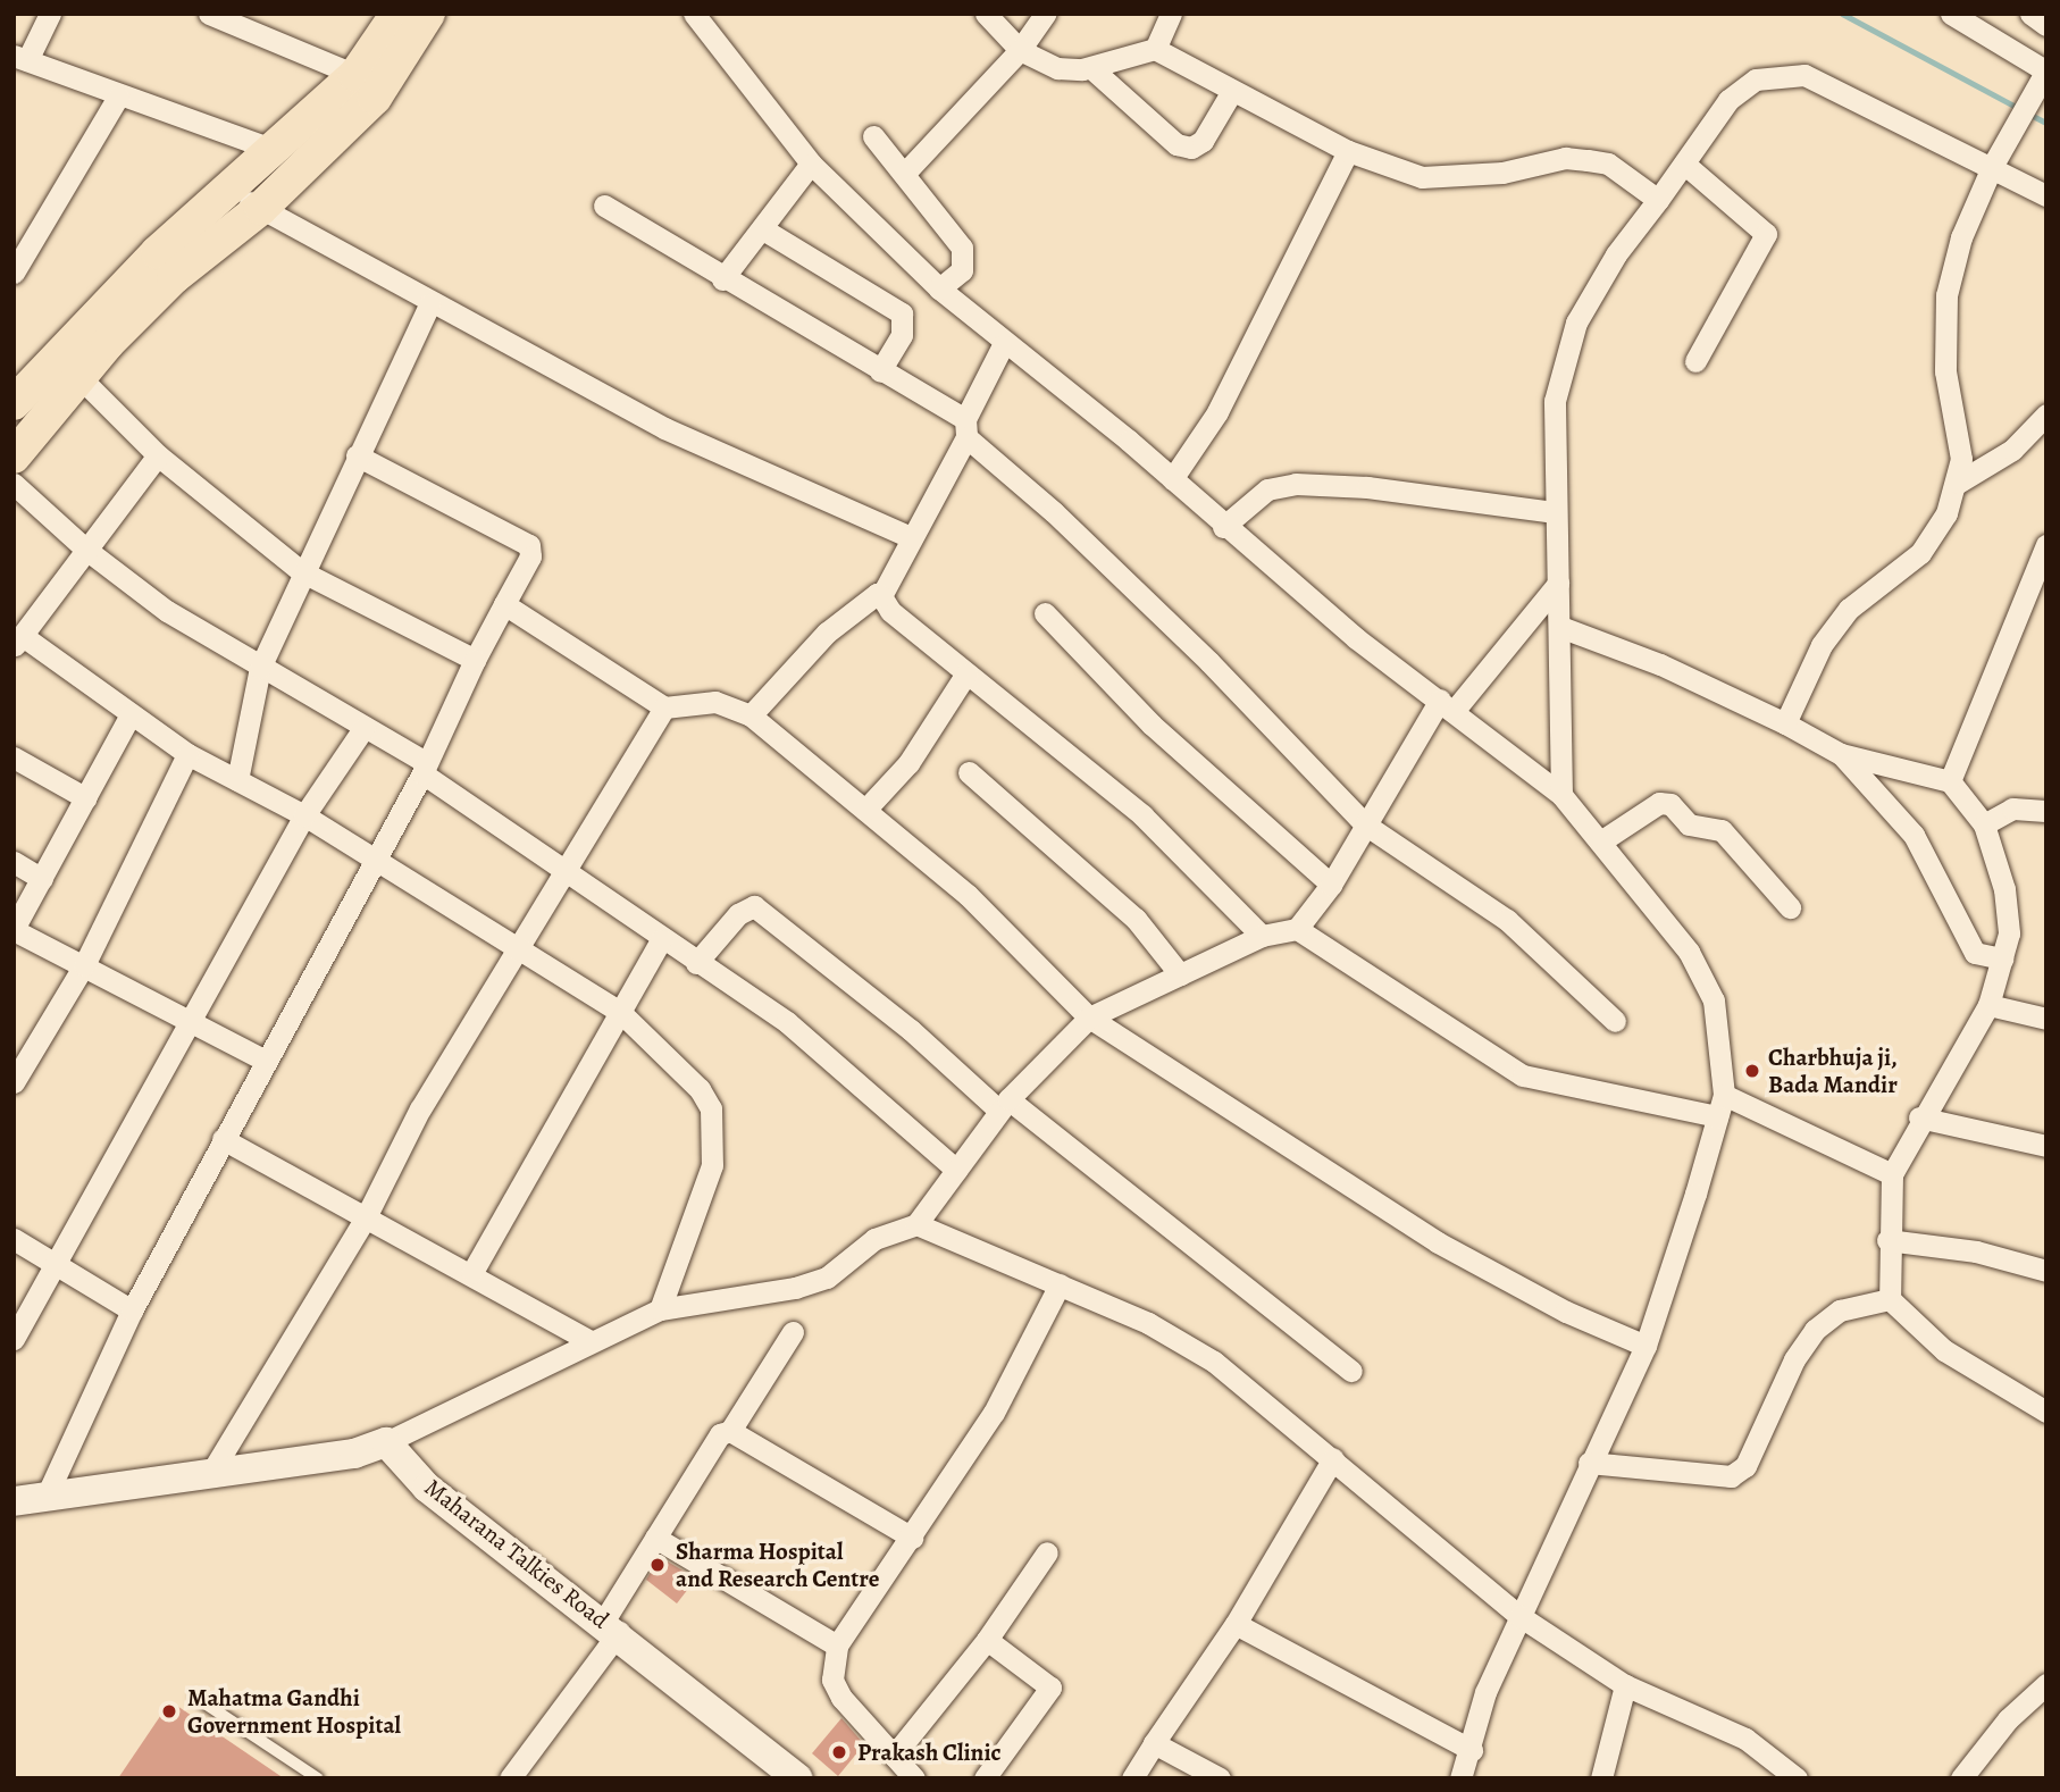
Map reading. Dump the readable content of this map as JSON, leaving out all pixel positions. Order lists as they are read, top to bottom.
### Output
{
  "streets": {
    "street": ["Maharana Talkies Road"]
  },
  "places": [
    "Charbhuja ji, Bada Mandir",
    "Sharma Hospital and Research Centre",
    "Mahatma Gandhi Government Hospital",
    "Prakash Clinic"
  ]
}
